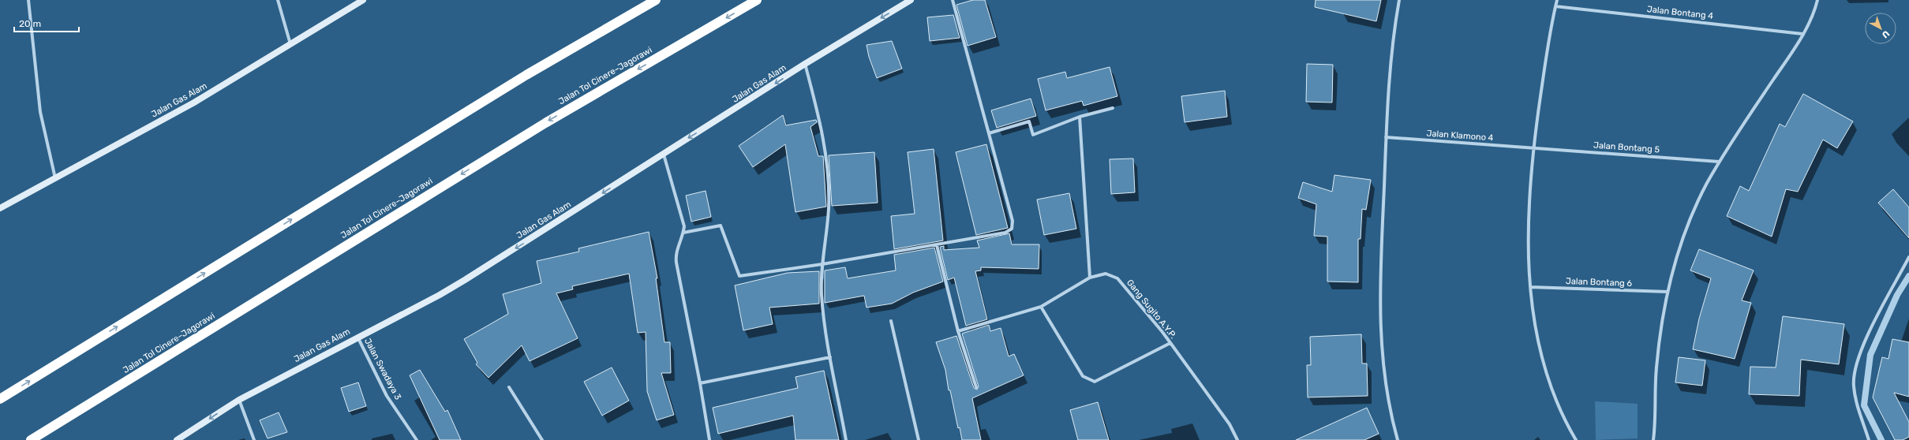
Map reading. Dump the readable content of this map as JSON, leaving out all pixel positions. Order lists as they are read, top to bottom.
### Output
{
  "streets": {
    "highway": ["Jalan Tol Cinere–Jagorawi"],
    "main road": ["Jalan Gas Alam"],
    "street": [
      "Jalan Bontang 4",
      "Jalan Klamono 4",
      "Jalan Bontang 5",
      "Jalan Bontang 6",
      "Gang Sugito A.Y.P.",
      "Jalan Swadaya 3"
    ]
  },
  "crossings": [
    ["Jalan Gas Alam", "Jalan Swadaya 3"],
    ["Jalan Klamono 4", "Jalan Bontang 5"]
  ],
  "one_way": ["Jalan Gas Alam"],
  "scale_bar": "20 m",
  "north": "bottom right"
}
